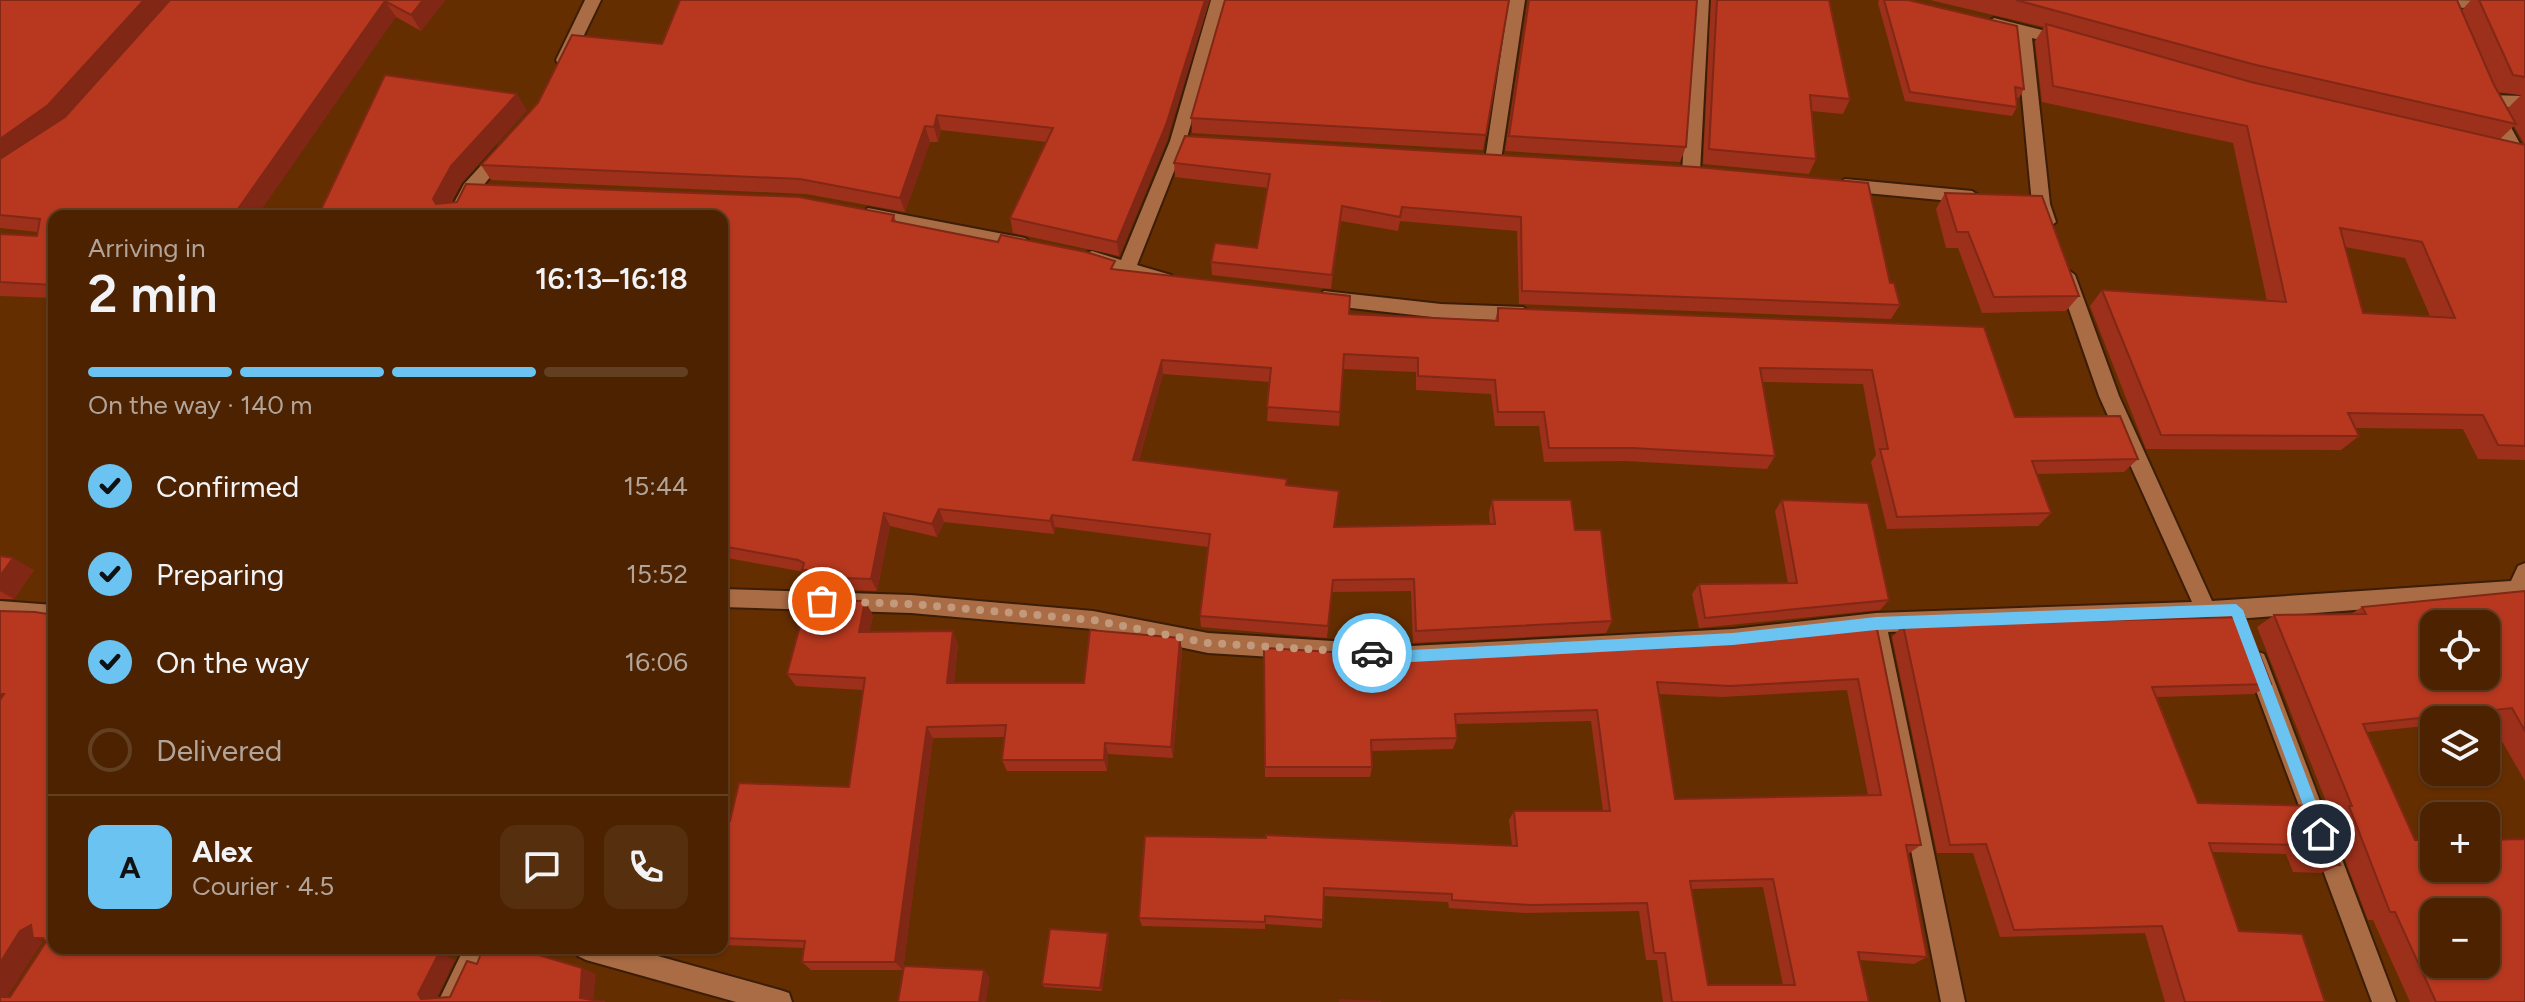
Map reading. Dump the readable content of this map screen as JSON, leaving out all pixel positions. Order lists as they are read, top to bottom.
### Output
{
  "page": {
    "heading": ["2 min", "Arriving in", "16:13–16:18"],
    "panel": ["Alex", "Courier · 4.5"],
    "bar": "On the way · 140 m",
    "list": [
      ["Confirmed", "15:44"],
      ["Preparing", "15:52"],
      ["On the way", "16:06"],
      "Delivered"
    ],
    "map_buttons": ["+", "−"],
    "round": "A"
  }
}
